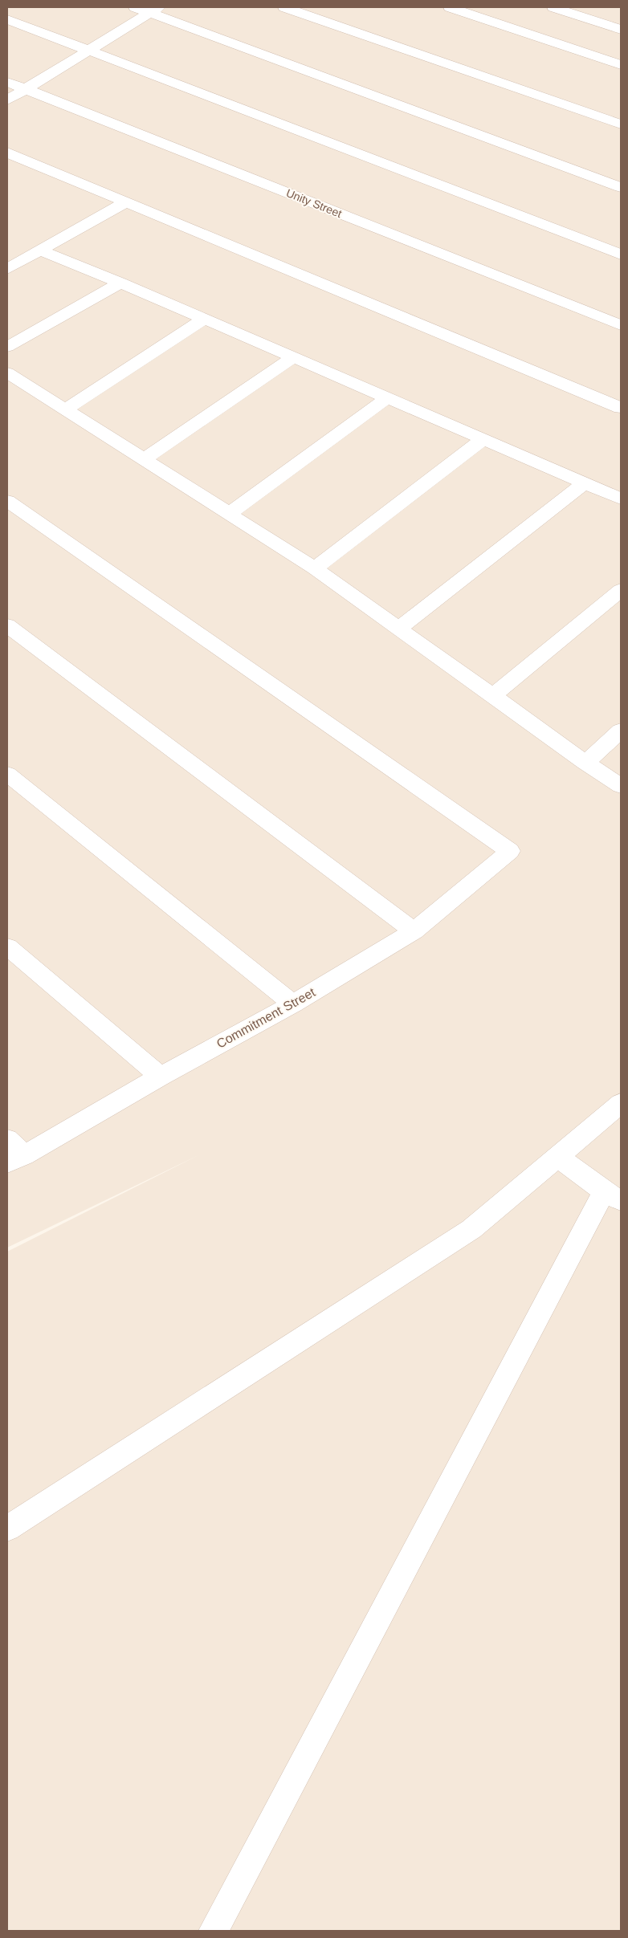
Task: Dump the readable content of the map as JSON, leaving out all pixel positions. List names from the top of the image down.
{
  "streets": {
    "street": ["Unity Street", "Commitment Street"]
  }
}
